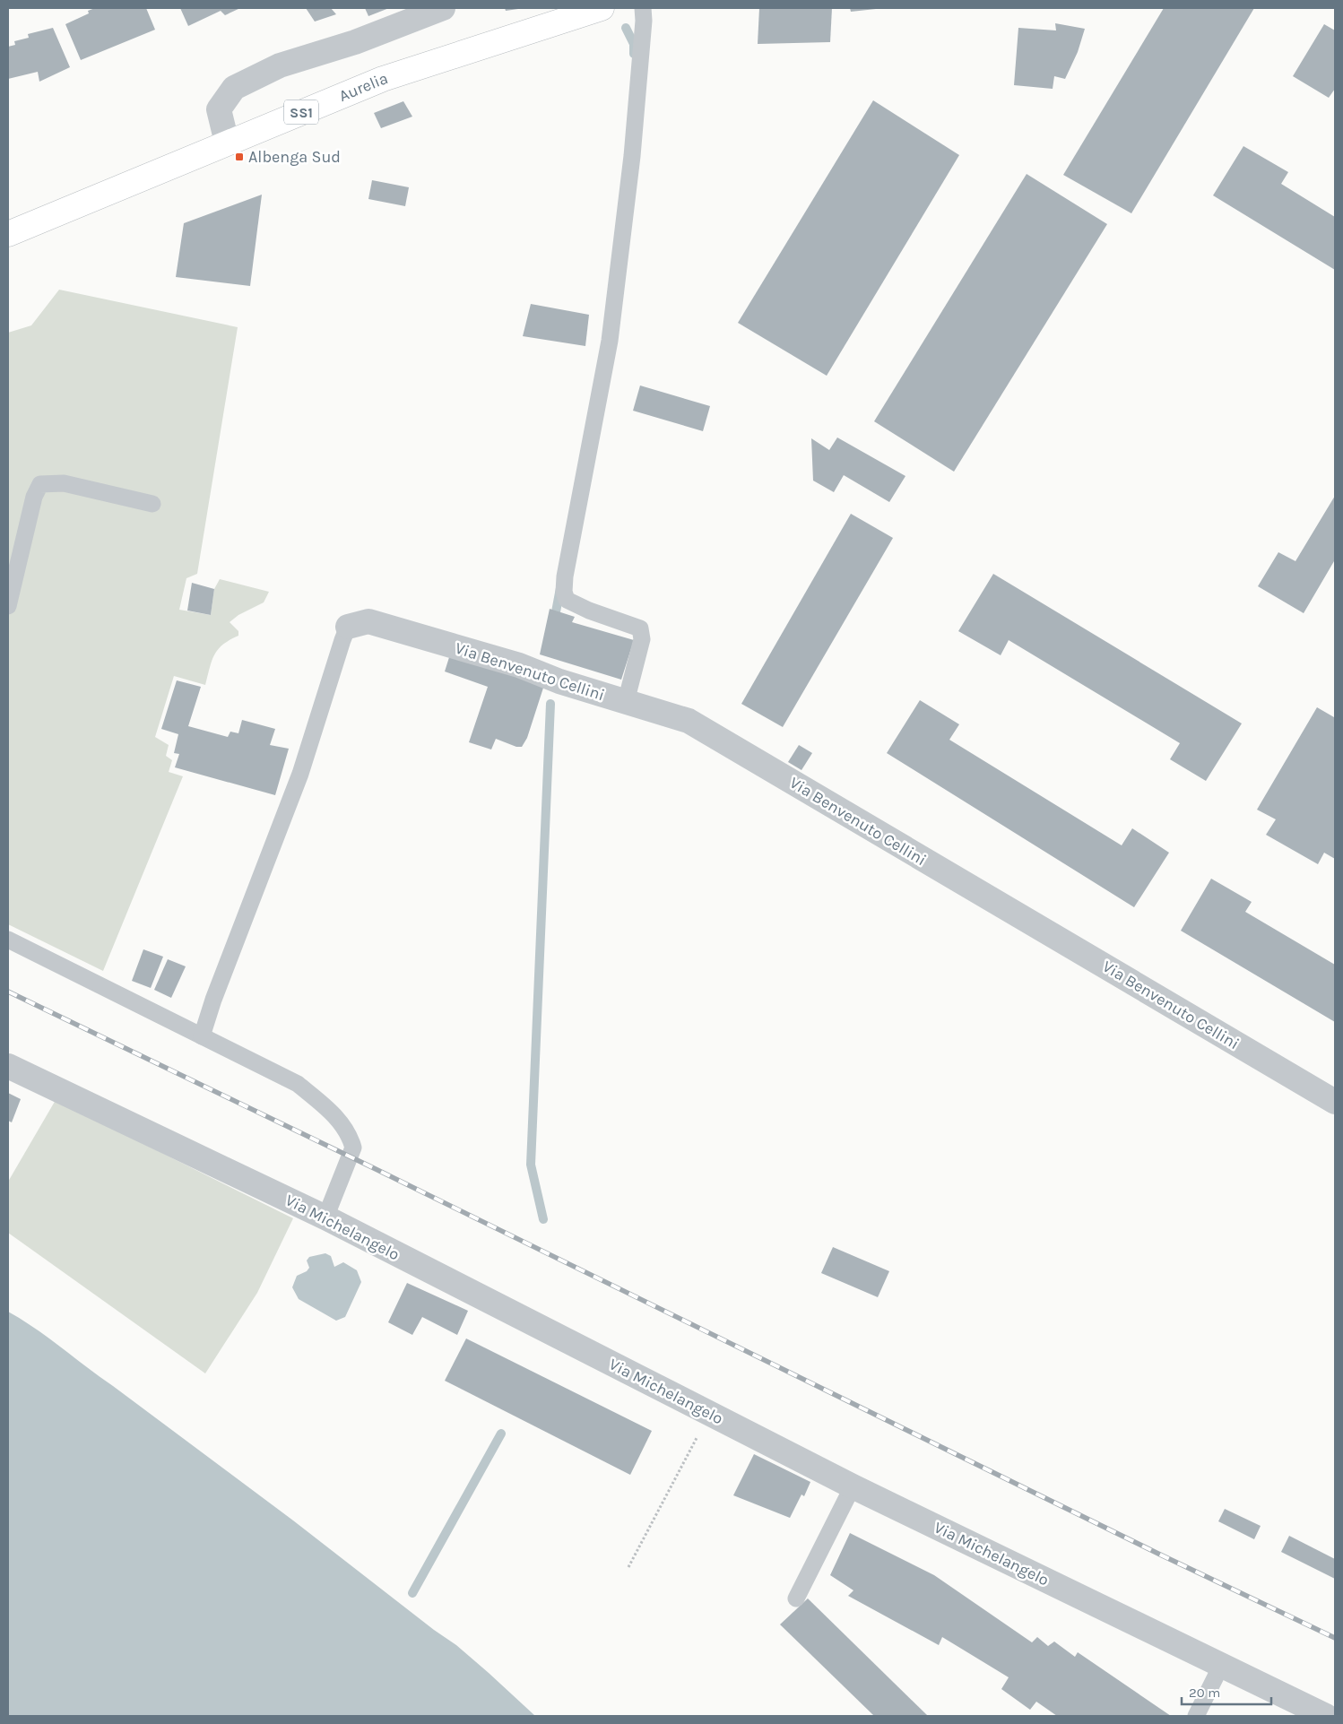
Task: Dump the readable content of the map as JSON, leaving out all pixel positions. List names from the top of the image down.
{
  "streets": {
    "main road": ["Aurelia", "SS1"],
    "street": ["Via Benvenuto Cellini", "Via Michelangelo"]
  },
  "places": {
    "transit": ["Albenga Sud"]
  },
  "scale_bar": "20 m"
}
